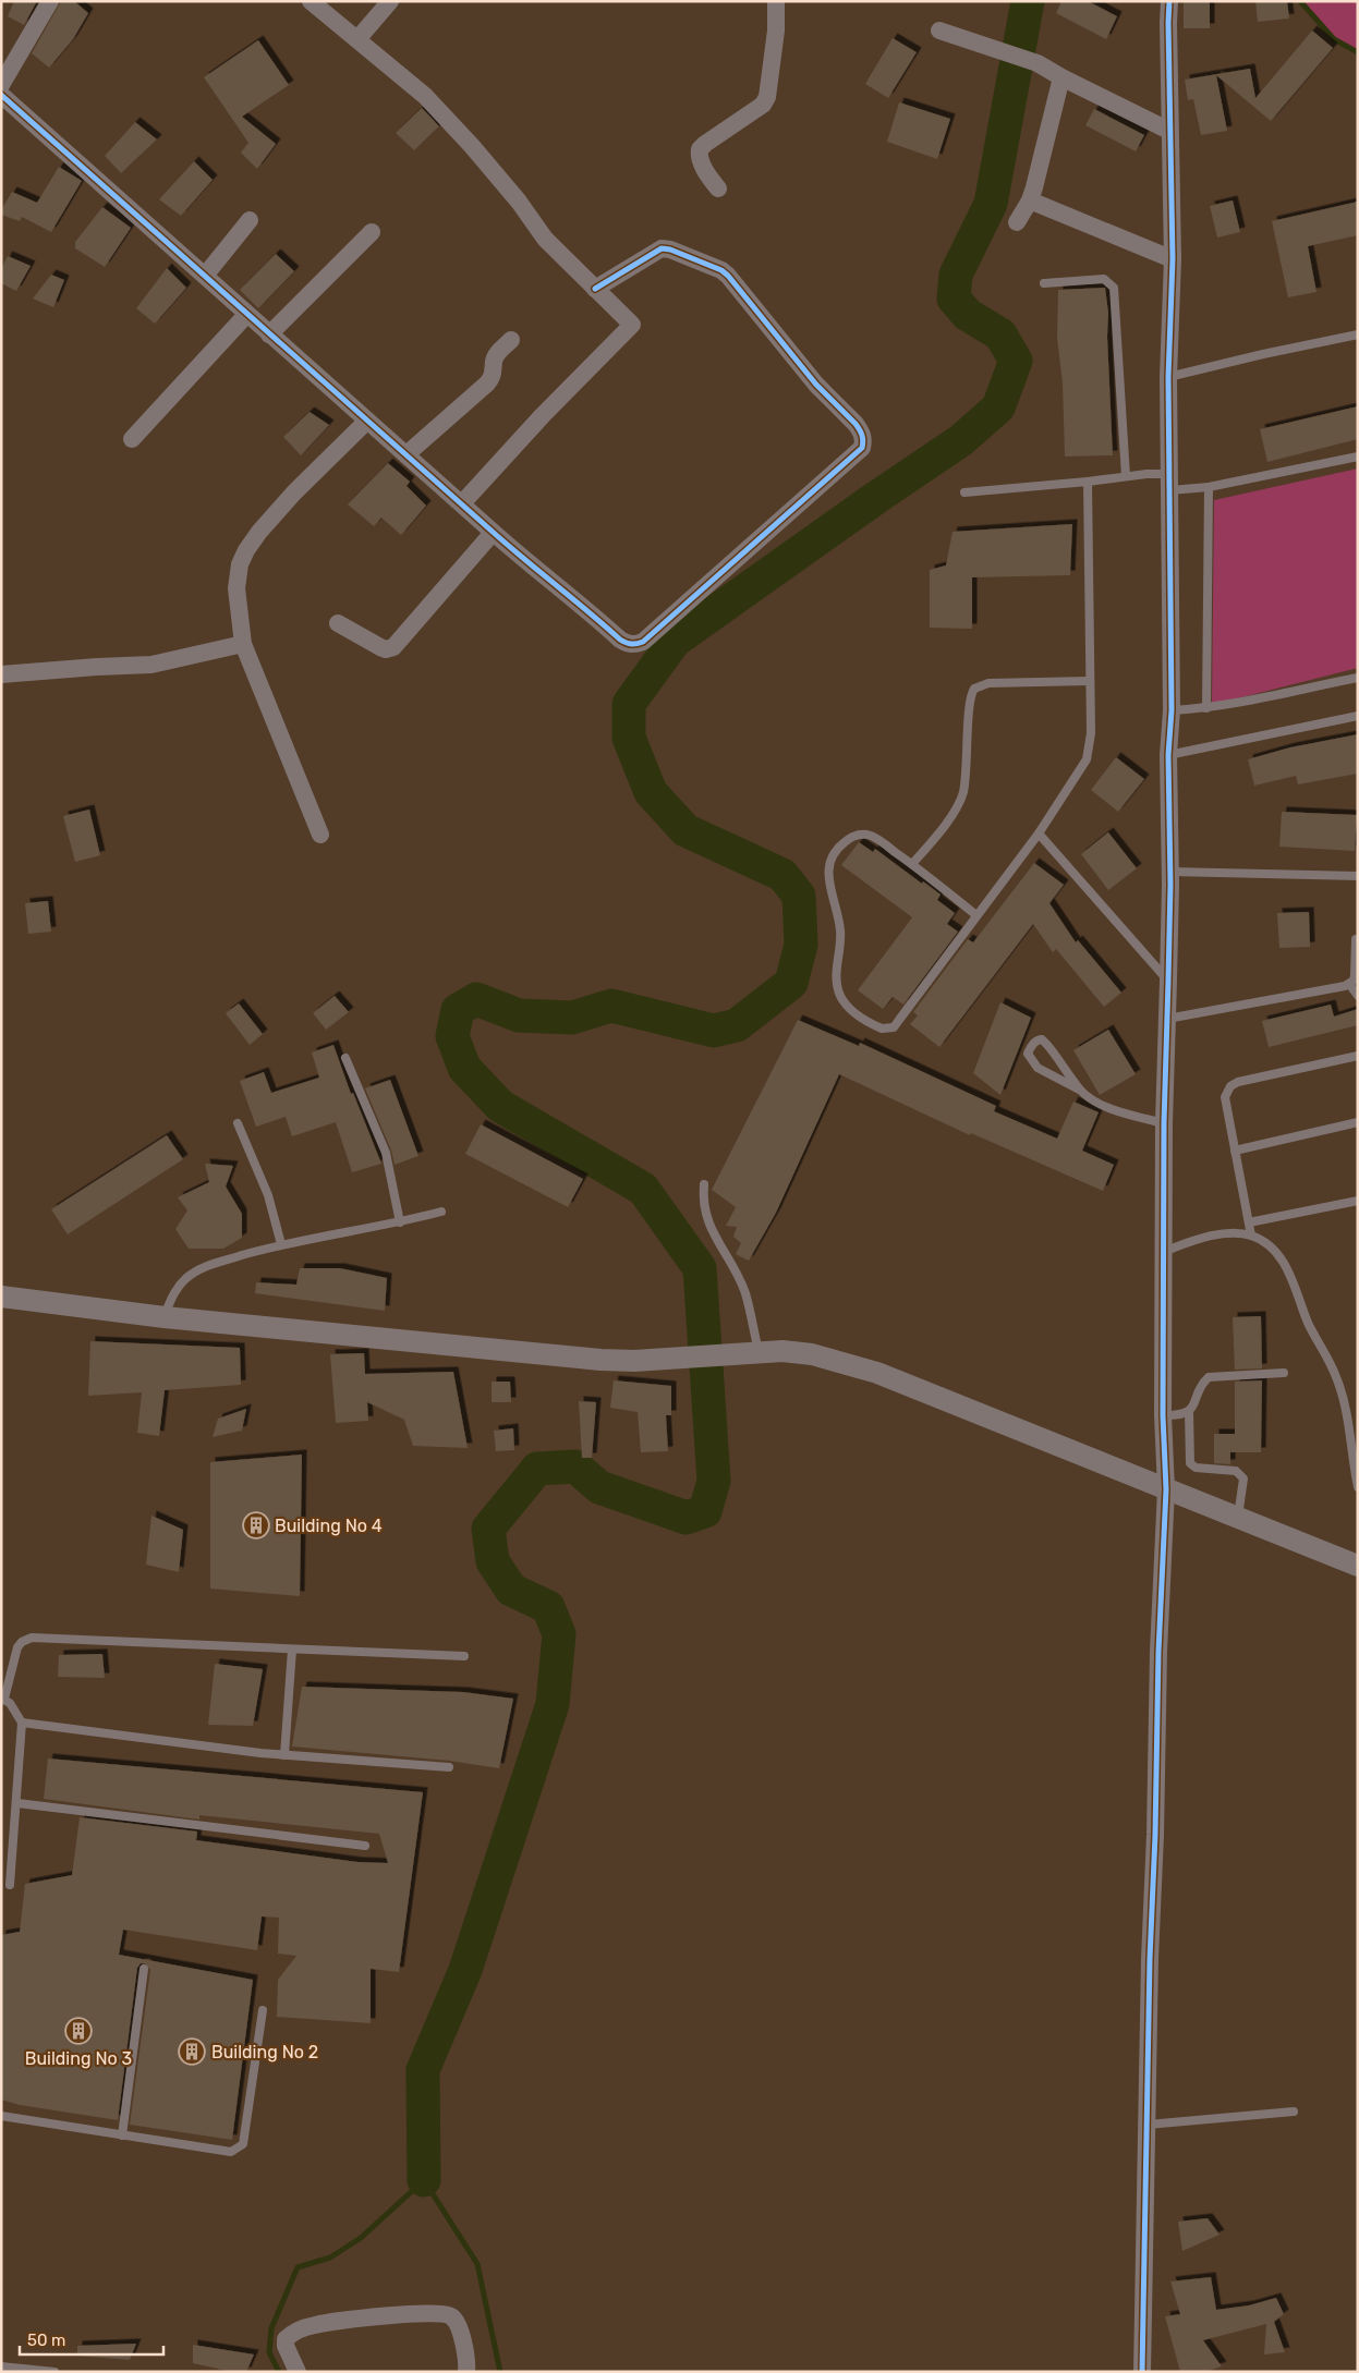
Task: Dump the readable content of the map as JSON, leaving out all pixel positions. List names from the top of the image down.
{
  "places": {
    "building": ["Building No 4", "Building No 3", "Building No 2"]
  },
  "scale_bar": "50 m"
}
